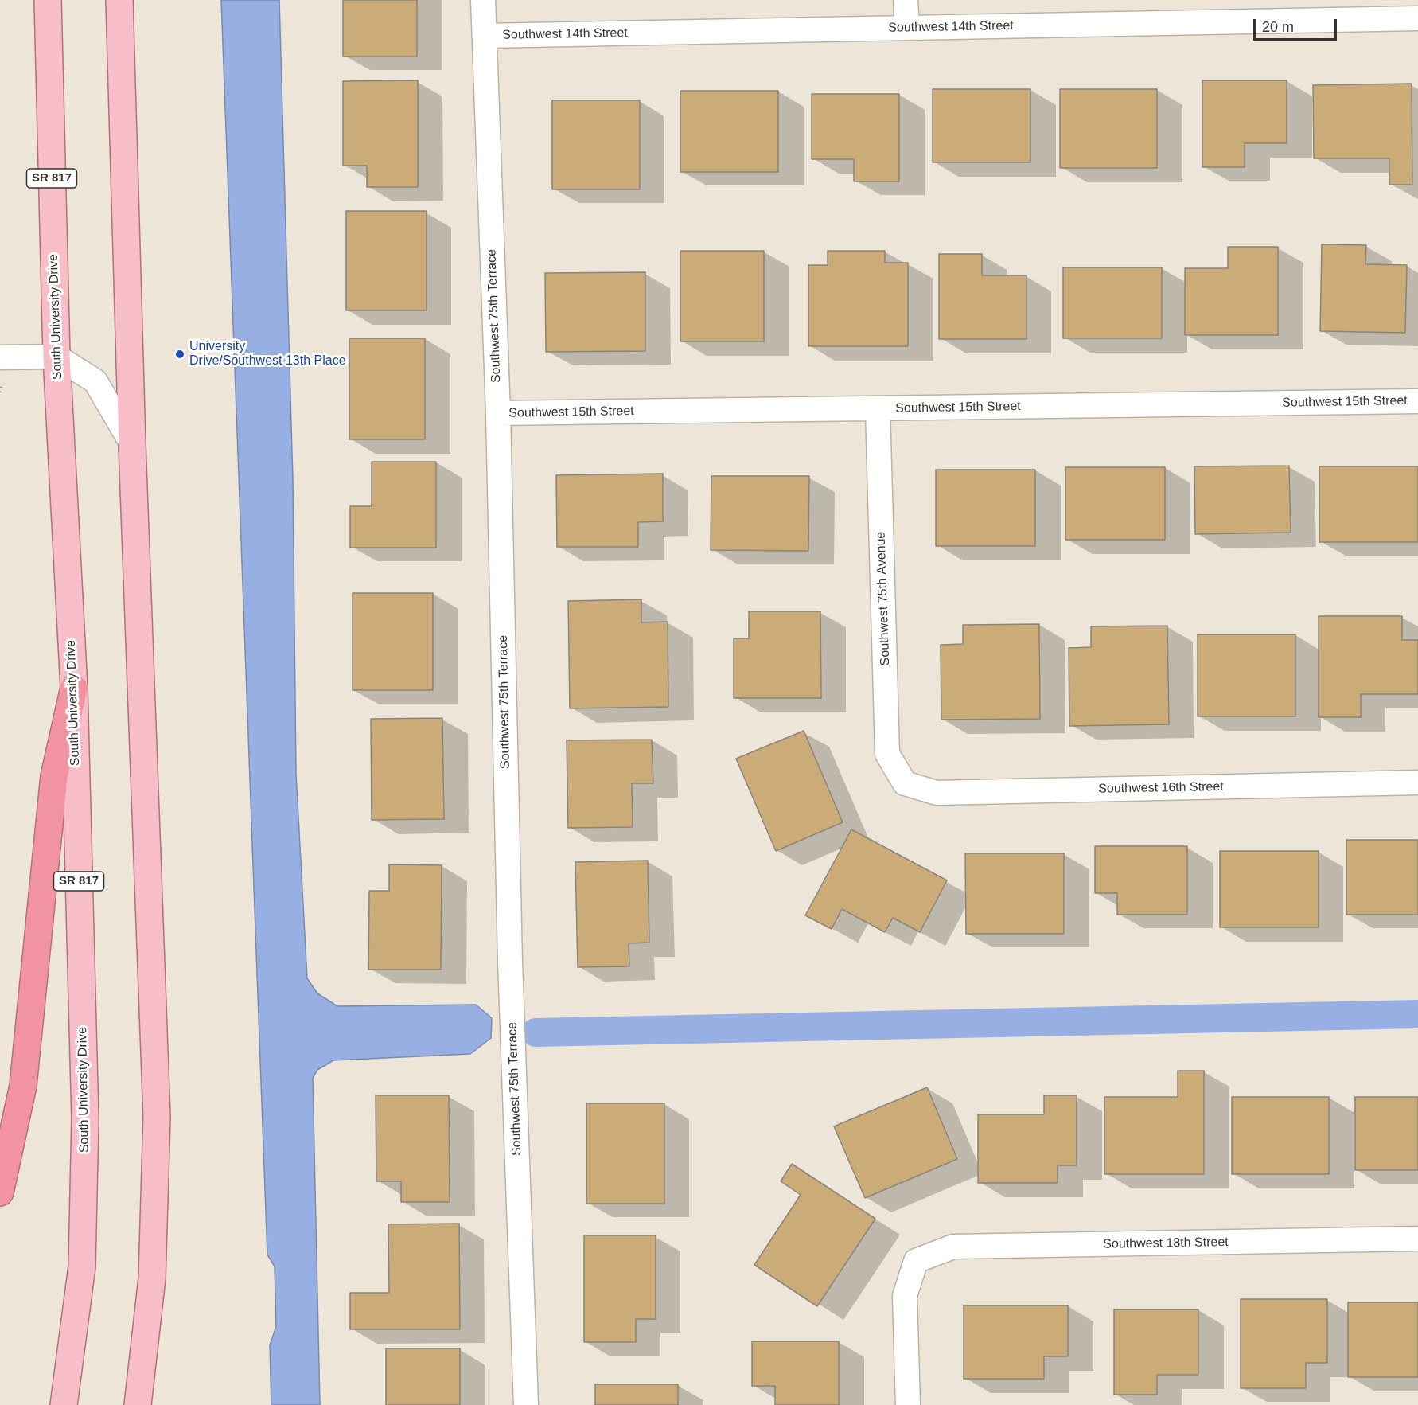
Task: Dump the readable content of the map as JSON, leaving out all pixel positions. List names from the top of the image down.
{
  "streets": {
    "main road": ["SR 817", "South University Drive"],
    "street": [
      "Southwest 14th Street",
      "Southwest 75th Terrace",
      "Southwest 15th Street",
      "Southwest 75th Avenue",
      "Southwest 16th Street",
      "Southwest 18th Street"
    ]
  },
  "crossings": [
    ["Southwest 14th Street", "Southwest 75th Terrace"],
    ["Southwest 75th Terrace", "Southwest 15th Street"],
    ["Southwest 15th Street", "Southwest 75th Avenue"],
    ["Southwest 75th Avenue", "Southwest 16th Street"]
  ],
  "places": ["University Drive/Southwest 13th Place"],
  "scale_bar": "20 m"
}
